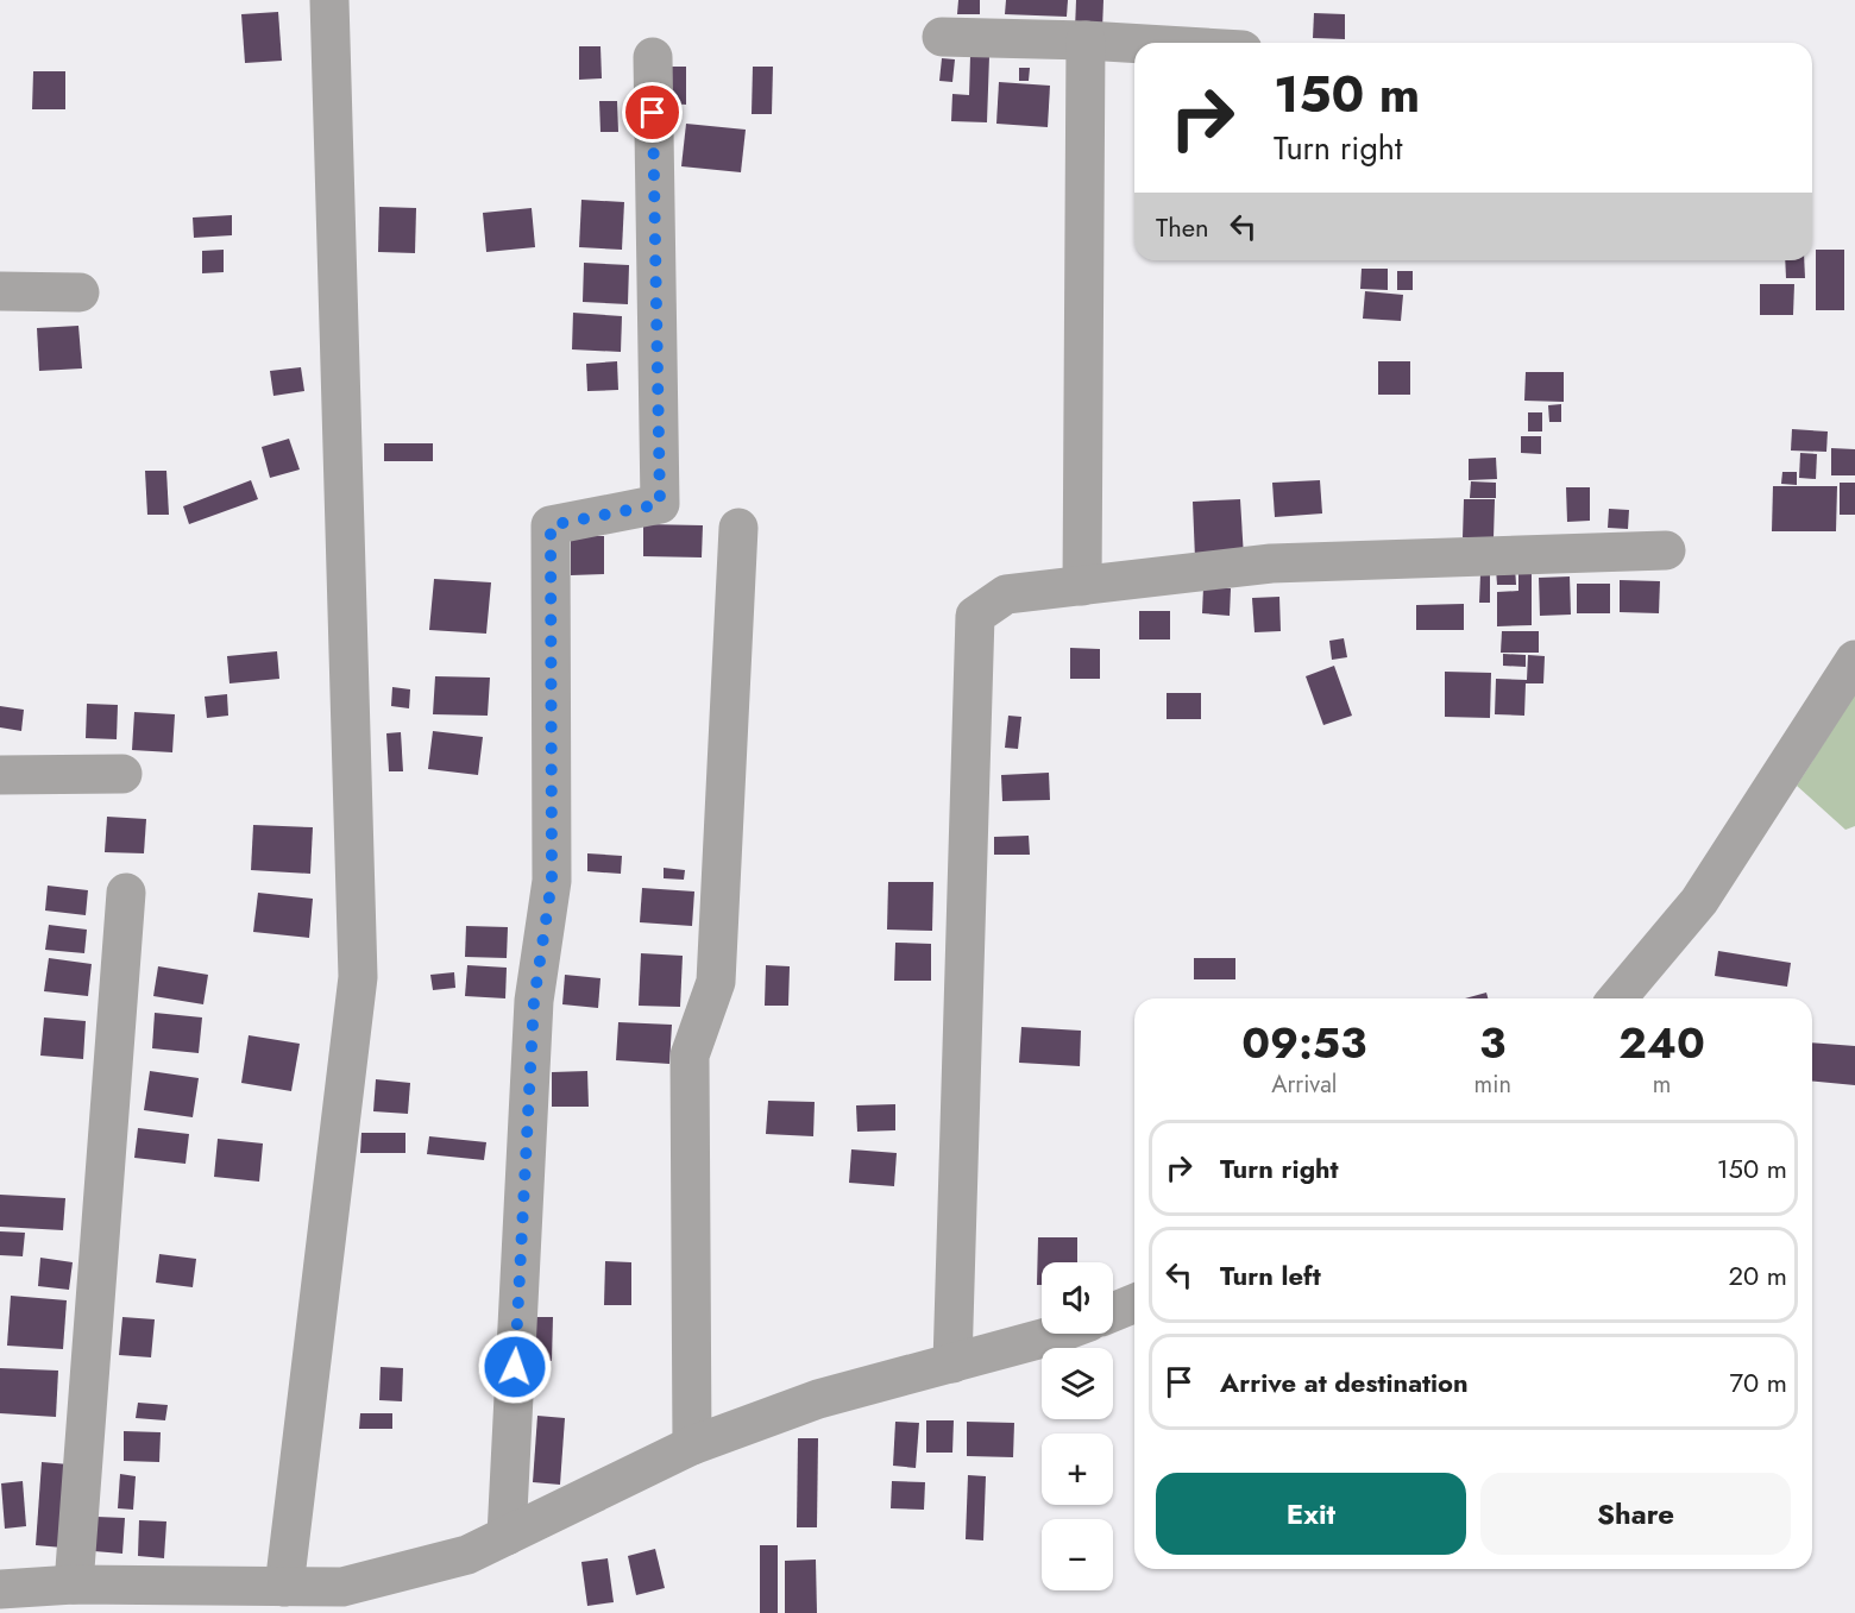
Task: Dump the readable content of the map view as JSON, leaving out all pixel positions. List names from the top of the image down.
{
  "page": {
    "turn": ["150 m", "Turn right"],
    "then": "Then",
    "eta": [
      "09:53",
      "Arrival",
      "3",
      "min",
      "240",
      "m"
    ],
    "list": [
      {
        "name": "Turn right",
        "value": "150 m"
      },
      {
        "name": "Turn left",
        "value": "20 m"
      },
      {
        "name": "Arrive at destination",
        "value": "70 m"
      }
    ],
    "map_buttons": ["+", "−"],
    "buttons": ["Exit", "Share"]
  }
}
